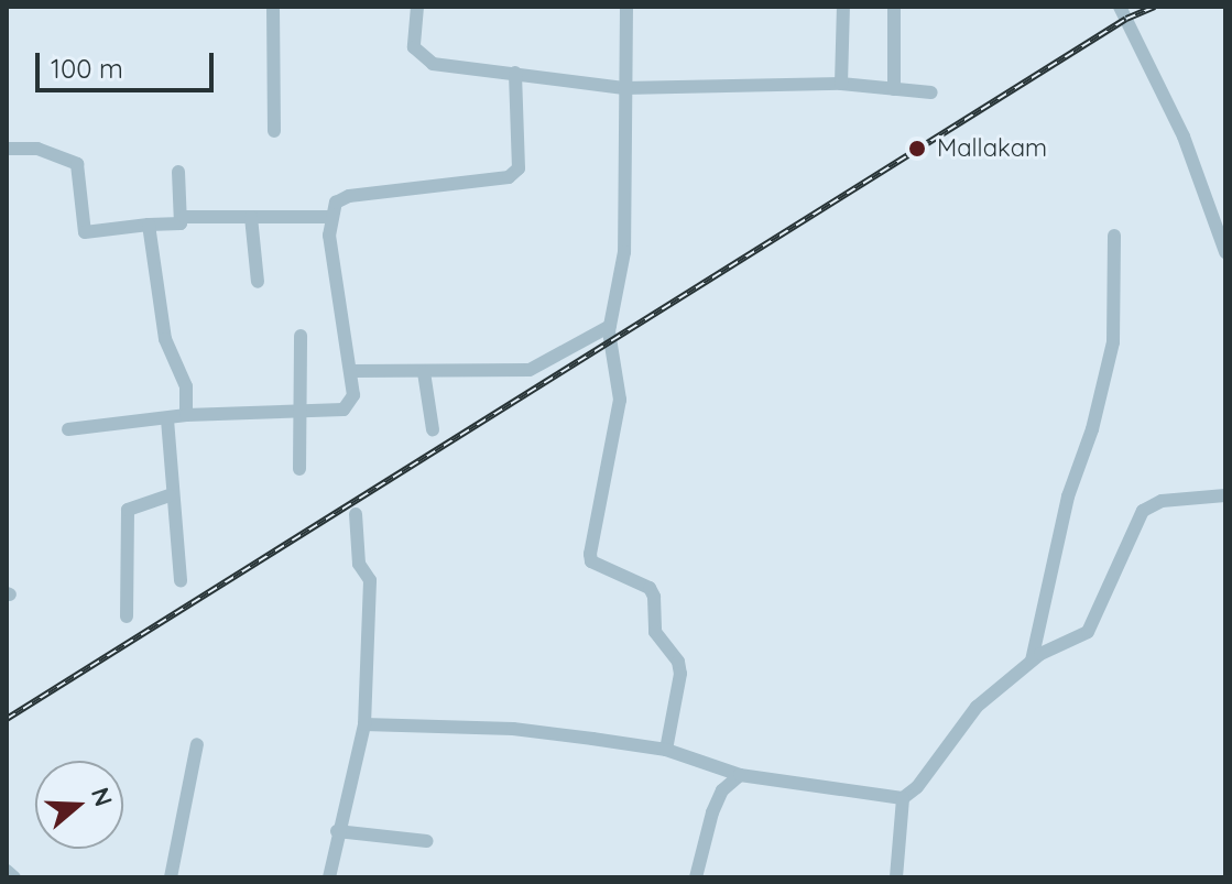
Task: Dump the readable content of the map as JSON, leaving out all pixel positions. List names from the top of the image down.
{
  "places": ["Mallakam"],
  "scale_bar": "100 m",
  "north": "right"
}
